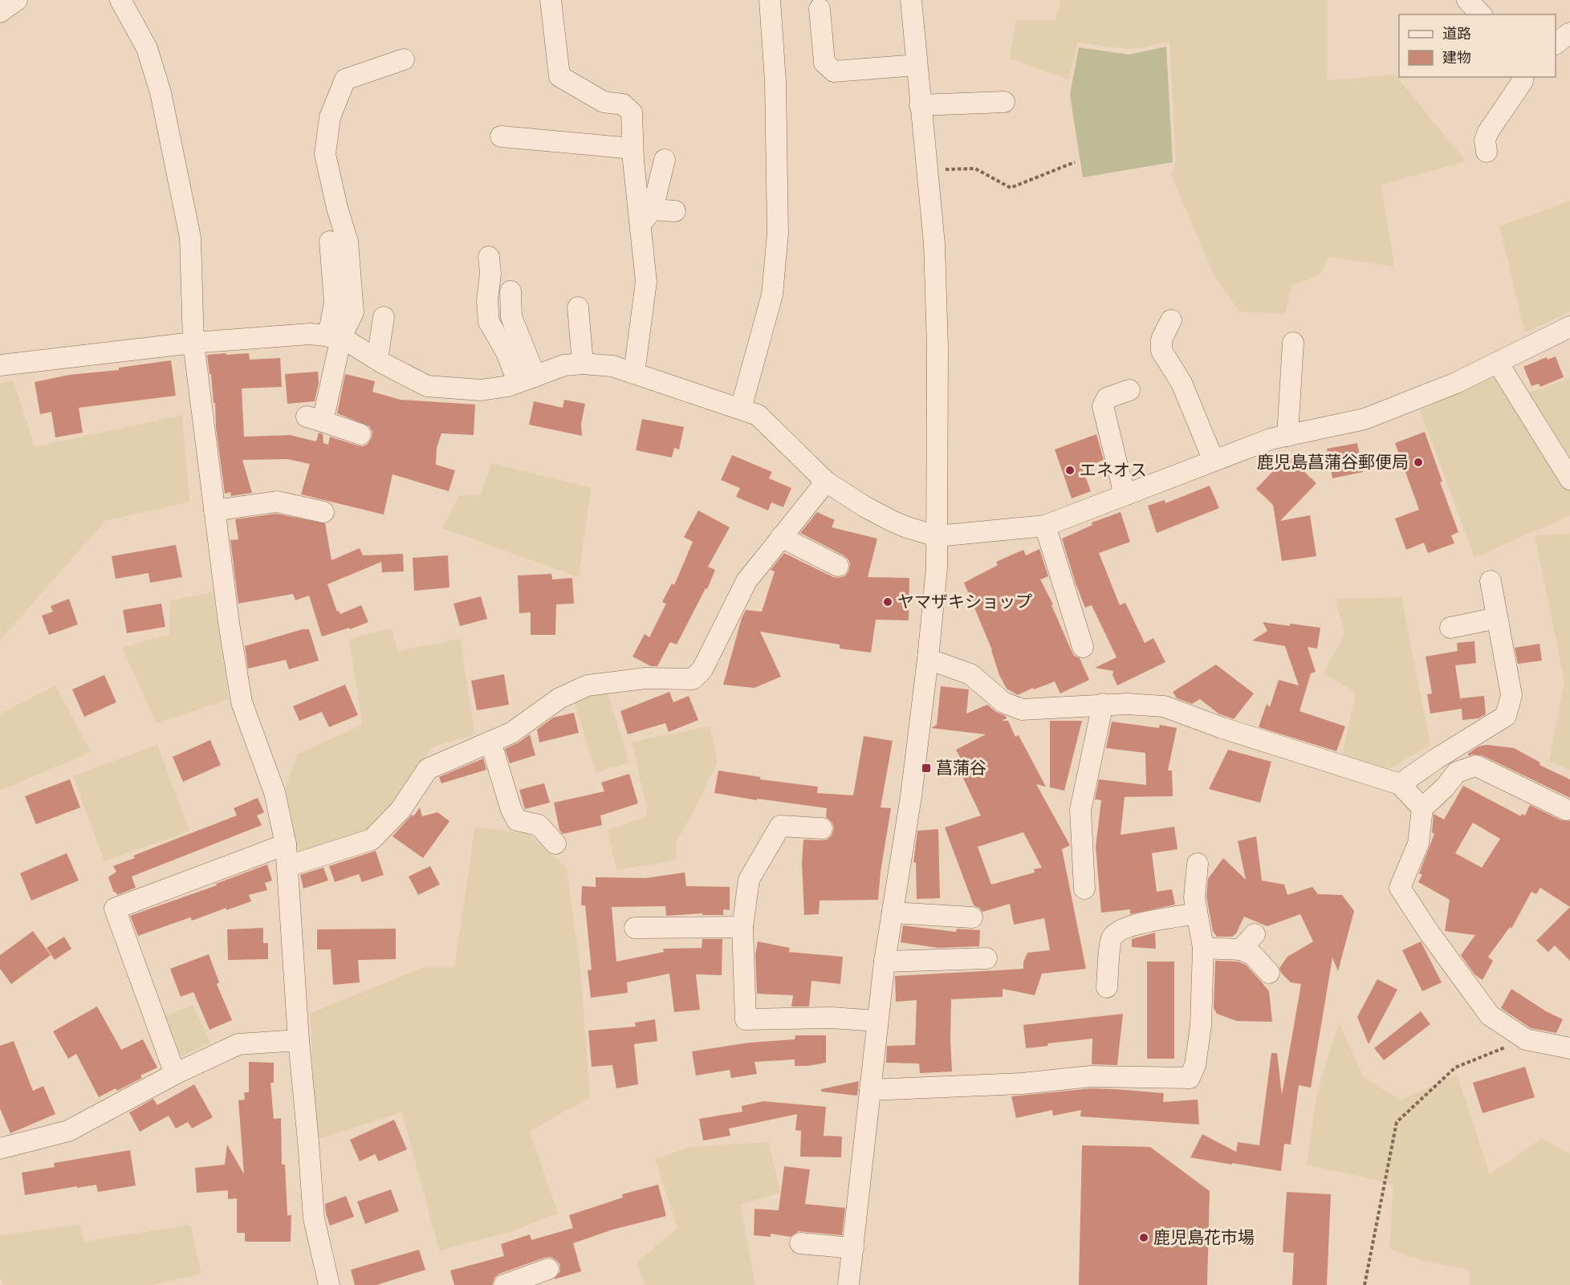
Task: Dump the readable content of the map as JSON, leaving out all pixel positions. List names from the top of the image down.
{
  "places": {
    "other": [
      "鹿児島菖蒲谷郵便局",
      "エネオス",
      "ヤマザキショップ",
      "鹿児島花市場"
    ],
    "transit": ["菖蒲谷"]
  },
  "legend": ["道路", "建物"]
}
